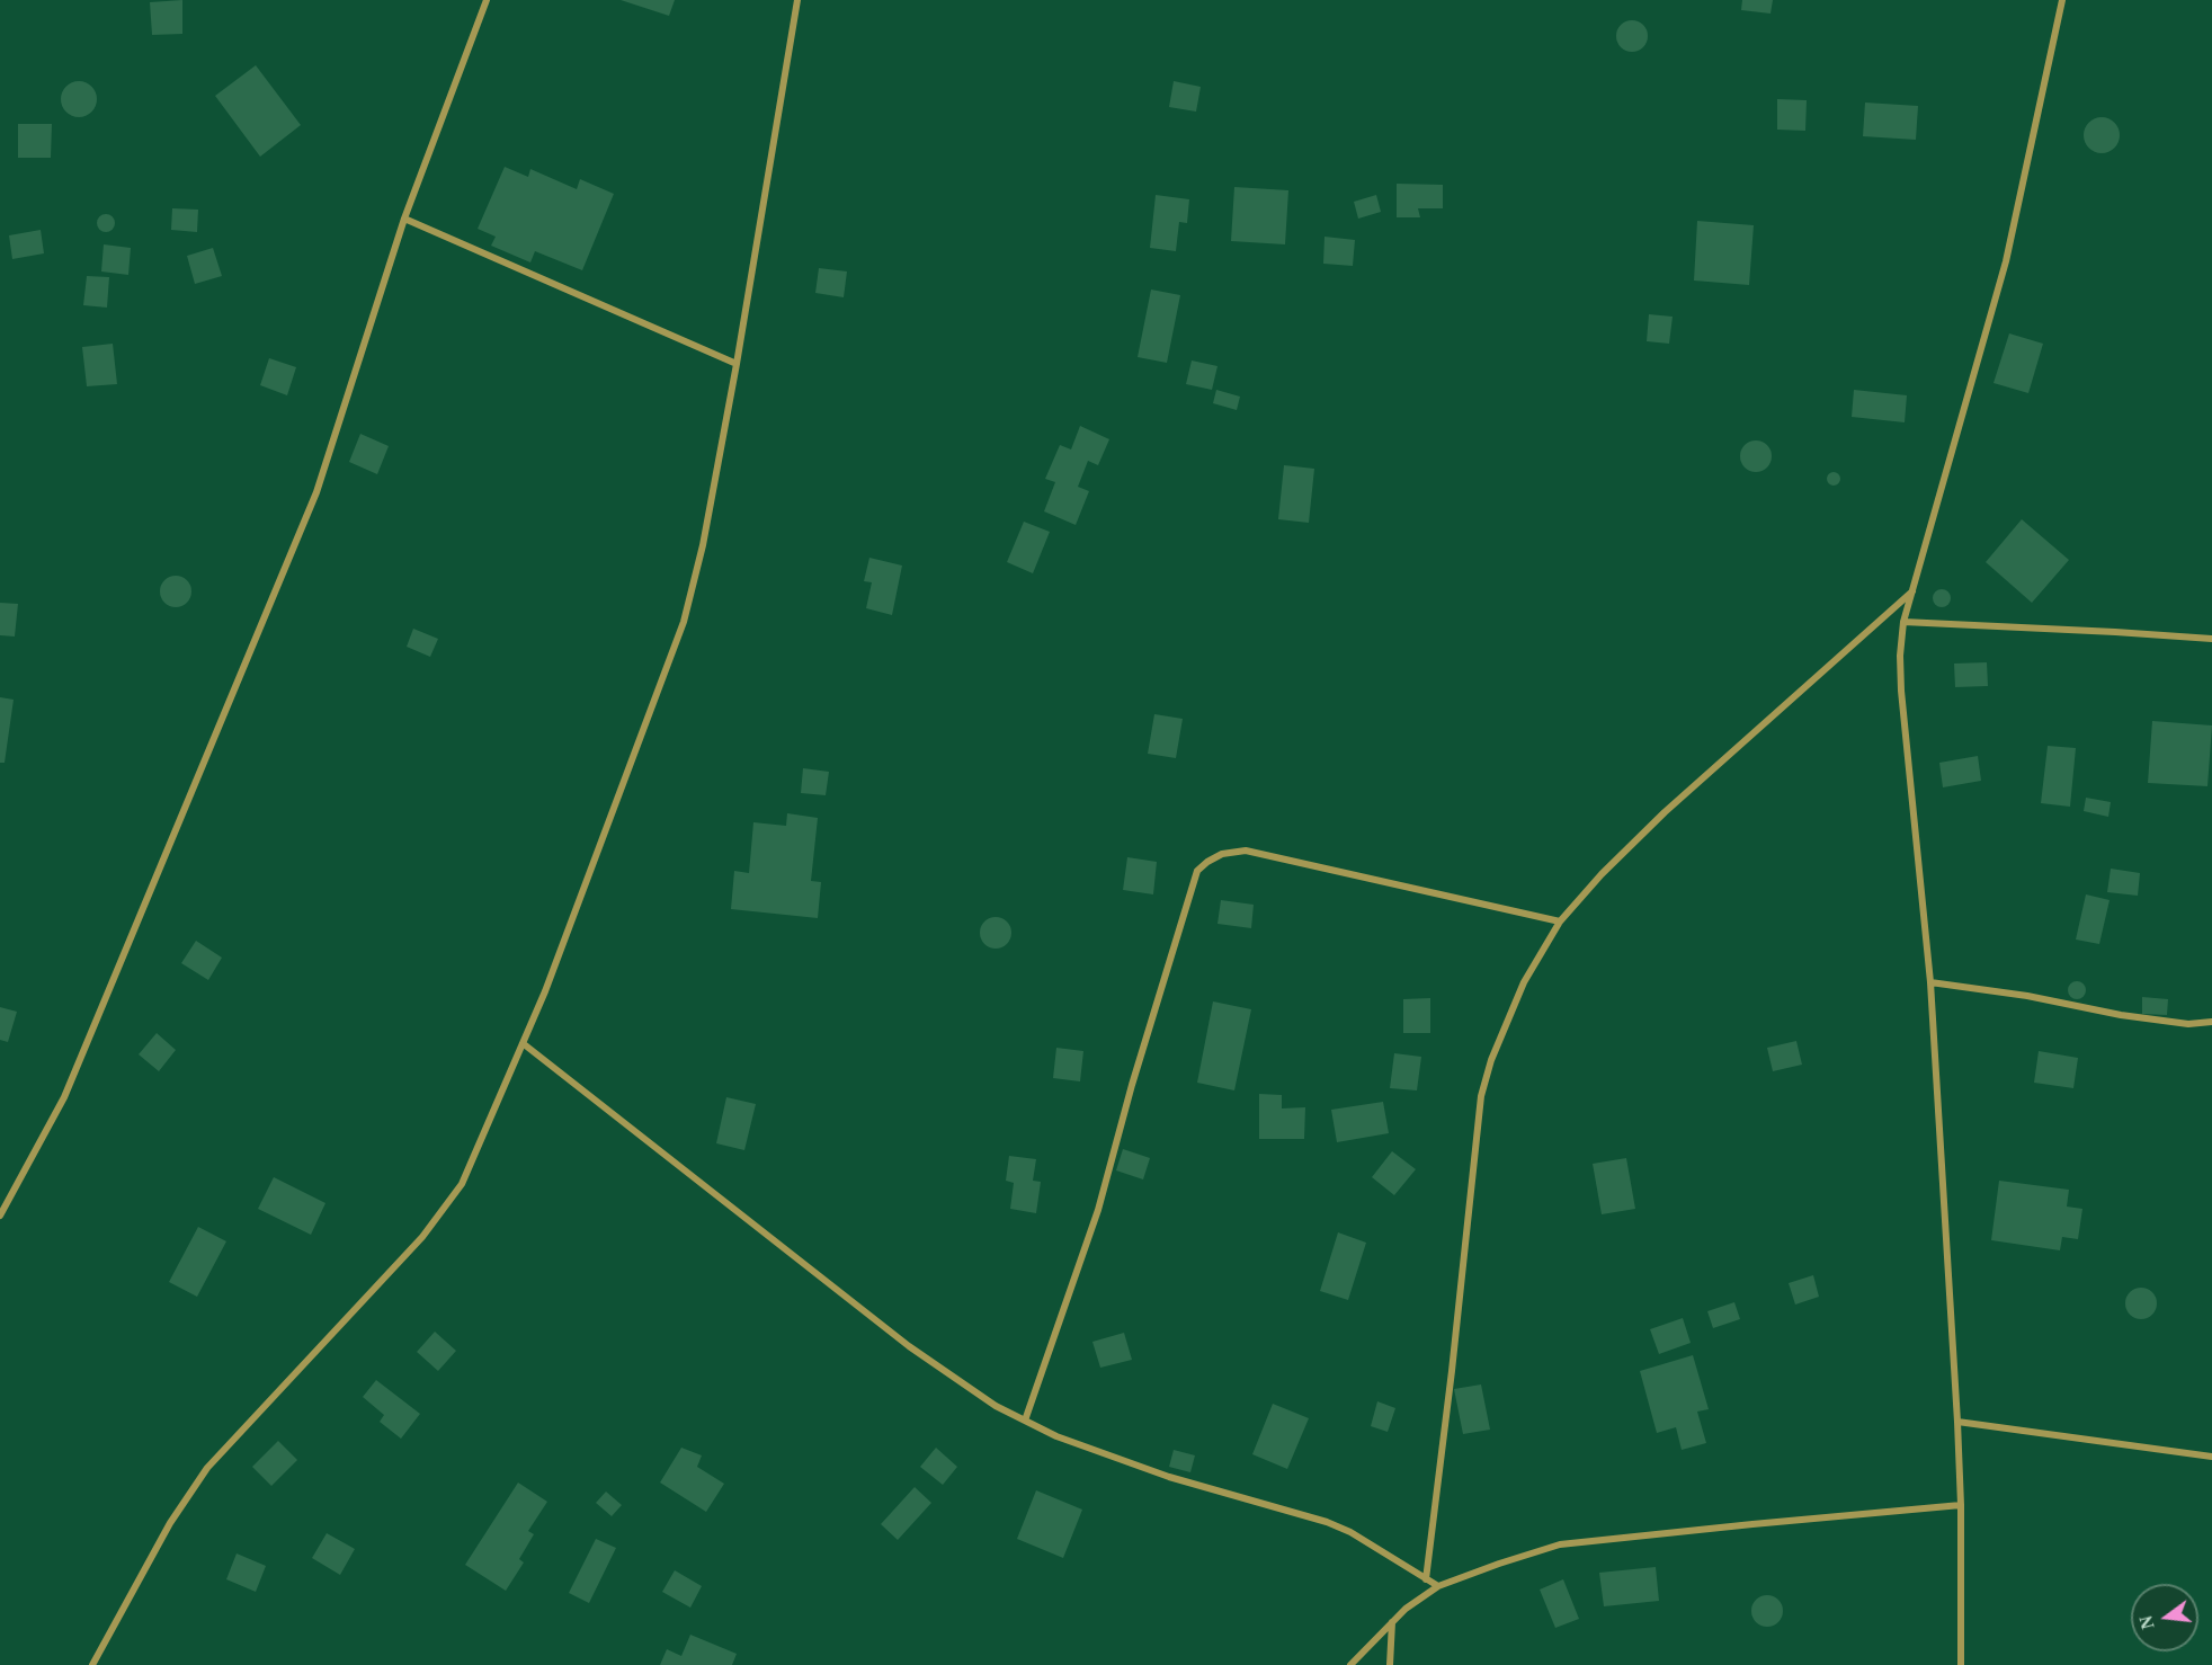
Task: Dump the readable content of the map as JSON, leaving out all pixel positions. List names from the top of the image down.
{
  "north": "left"
}
